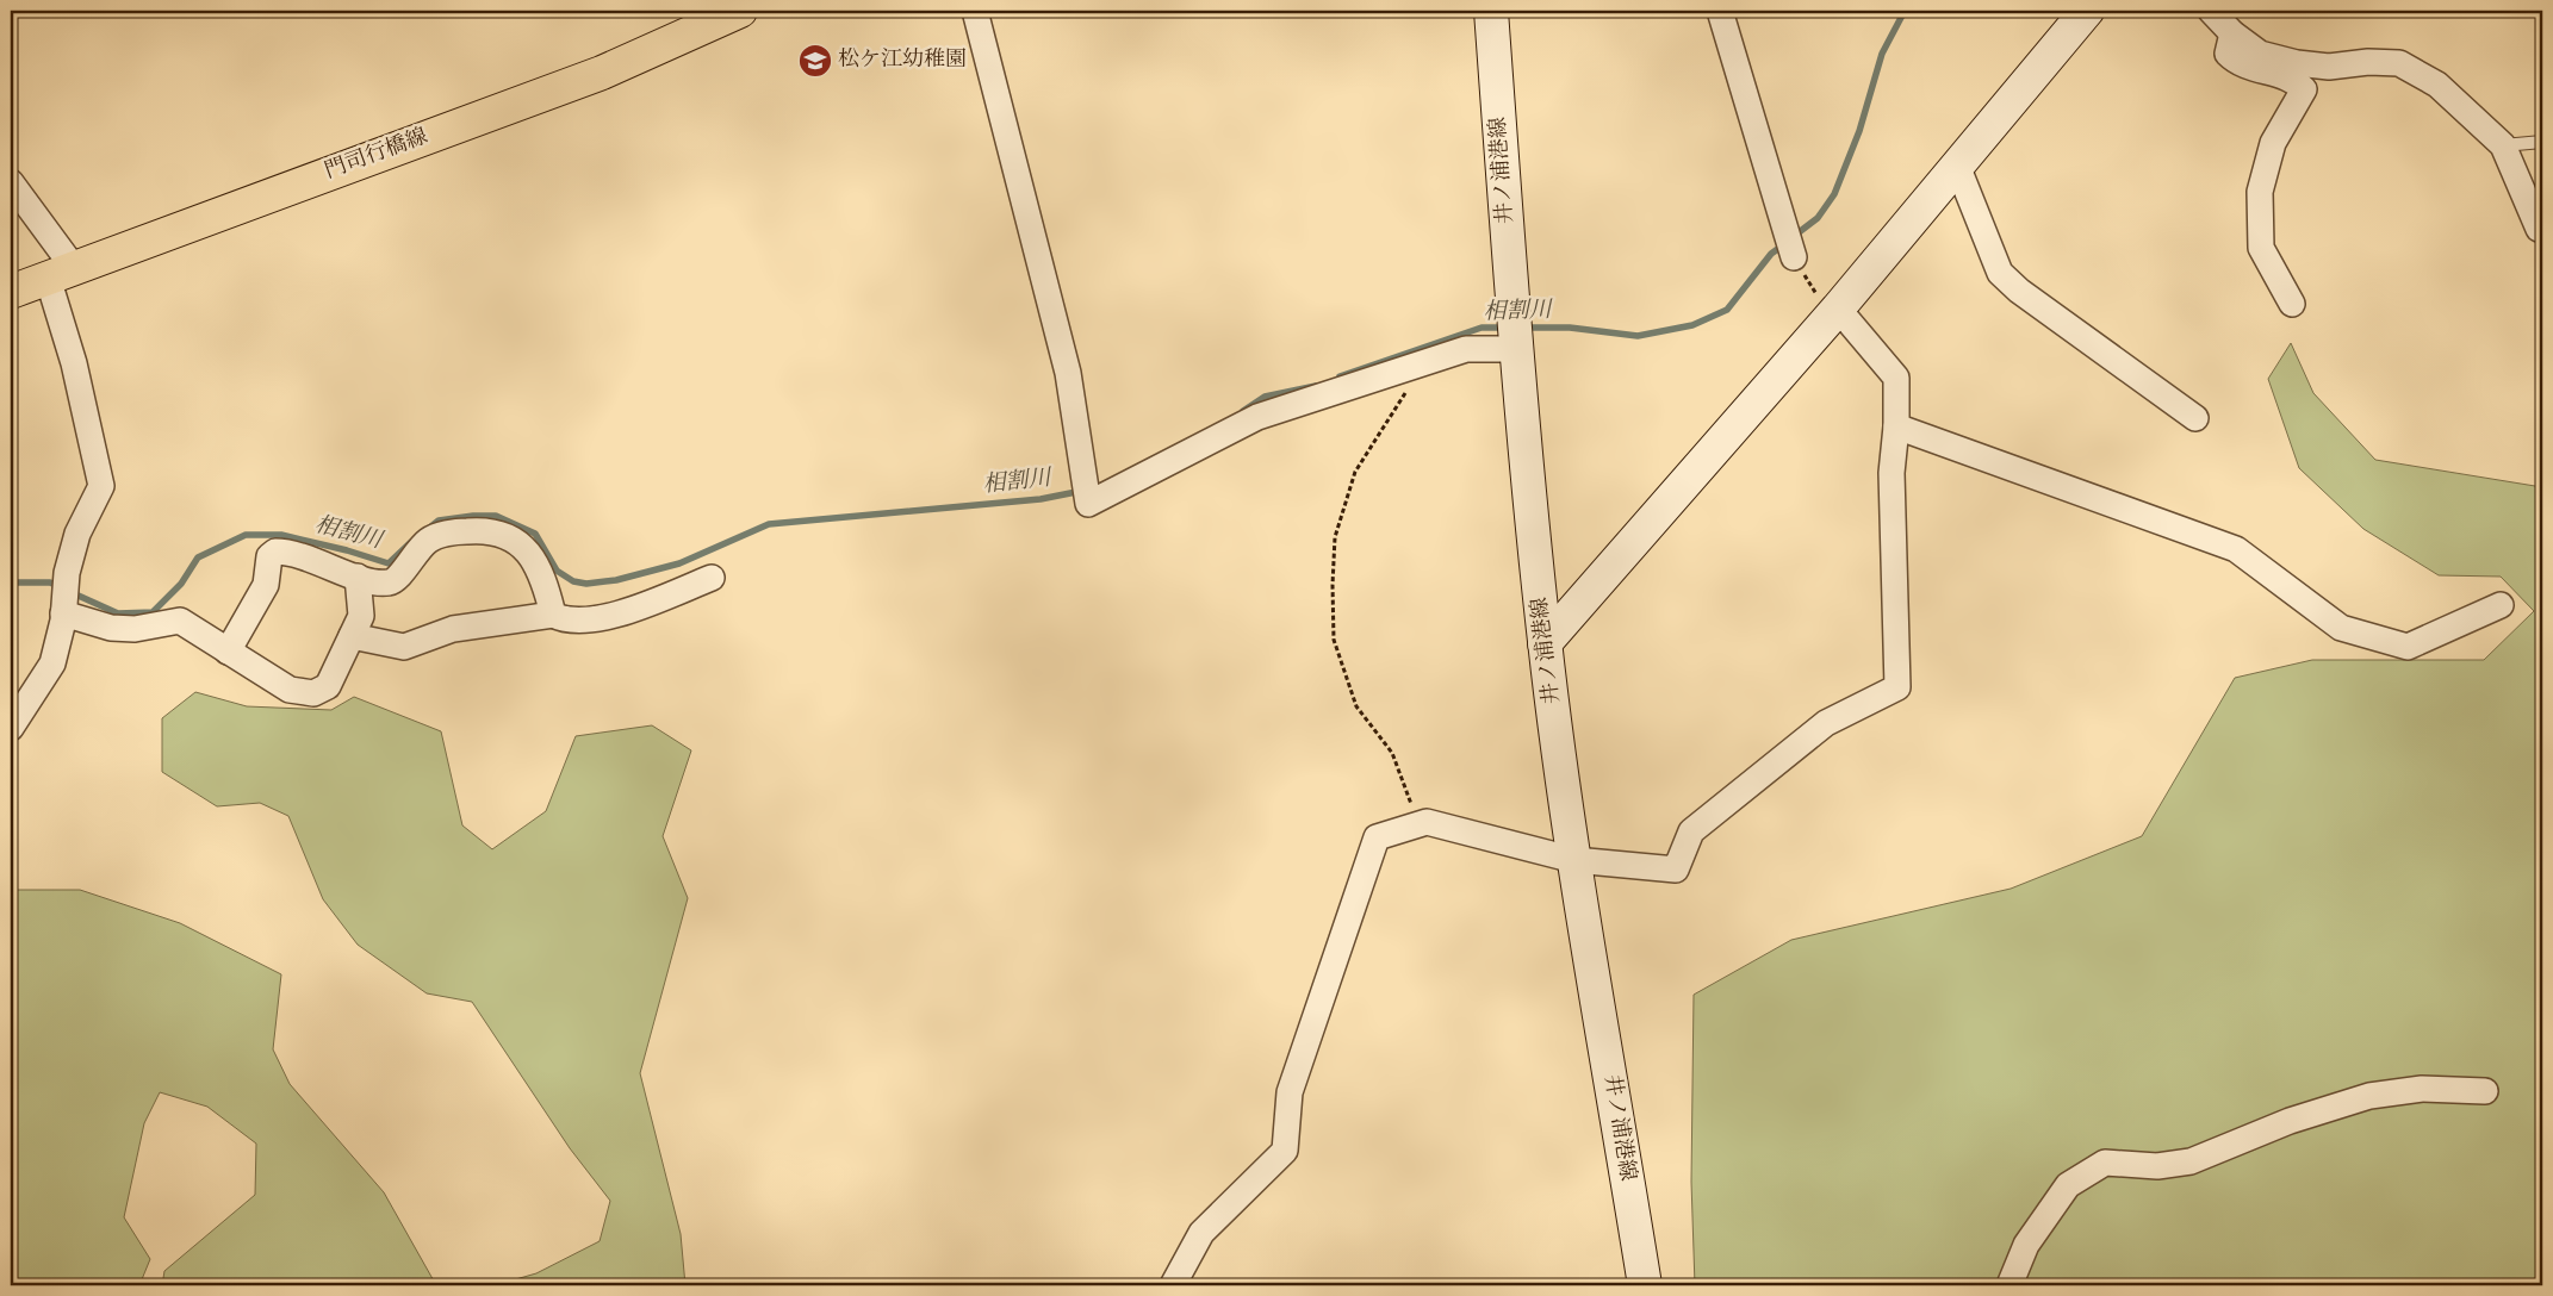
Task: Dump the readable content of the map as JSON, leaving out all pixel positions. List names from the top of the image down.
{
  "streets": {
    "main road": ["門司行橋線", "井ノ浦港線"]
  },
  "water": ["相割川"],
  "places": {
    "school or university": ["松ケ江幼稚園"]
  }
}
